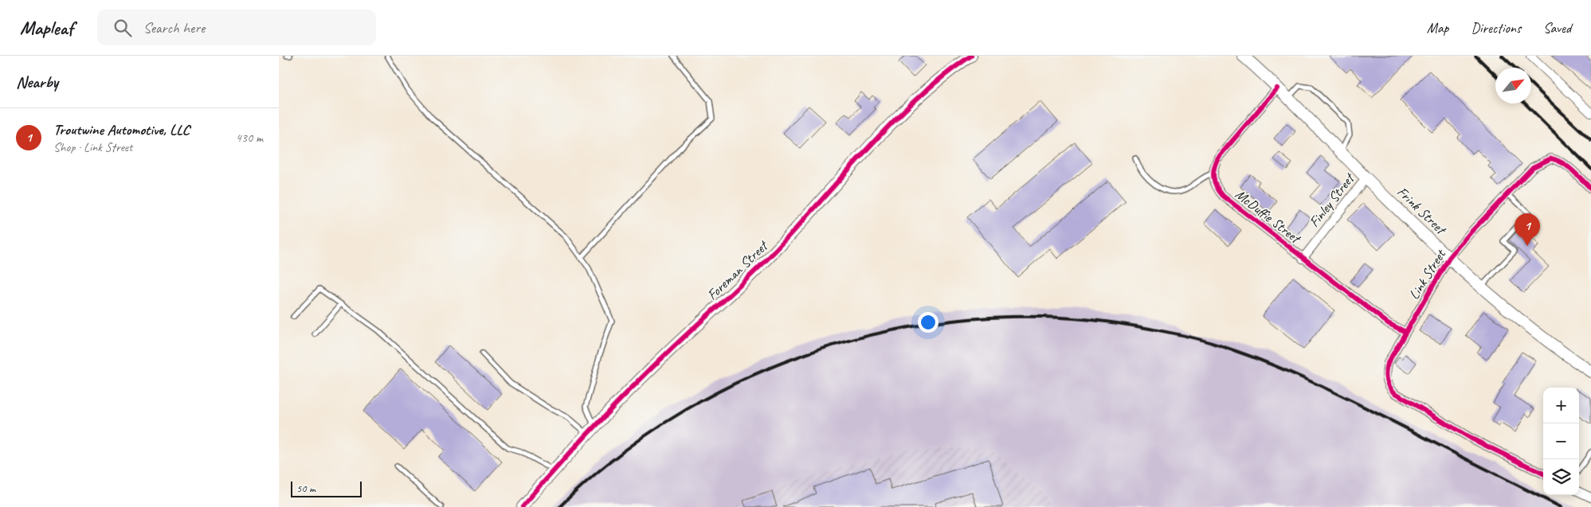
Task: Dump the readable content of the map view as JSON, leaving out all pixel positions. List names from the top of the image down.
{
  "streets": {
    "street": [
      "Finley Street",
      "Frink Street",
      "McDuffie Street",
      "Foreman Street",
      "Link Street"
    ]
  },
  "crossings": [
    ["Finley Street", "Frink Street"],
    ["Finley Street", "McDuffie Street"],
    ["Frink Street", "Link Street"],
    ["McDuffie Street", "Link Street"]
  ],
  "scale_bar": "50 m",
  "north": "top right",
  "page": {
    "header": "Mapleaf",
    "search": "Search here",
    "nav": ["Map", "Directions", "Saved"],
    "heading": "Nearby",
    "list": [
      {
        "mark": "1",
        "name": "Troutwine Automotive, LLC",
        "note": "Shop · Link Street",
        "value": "430 m"
      }
    ],
    "pins": "1",
    "map_buttons": ["+", "−"],
    "scale": "50 m"
  }
}
